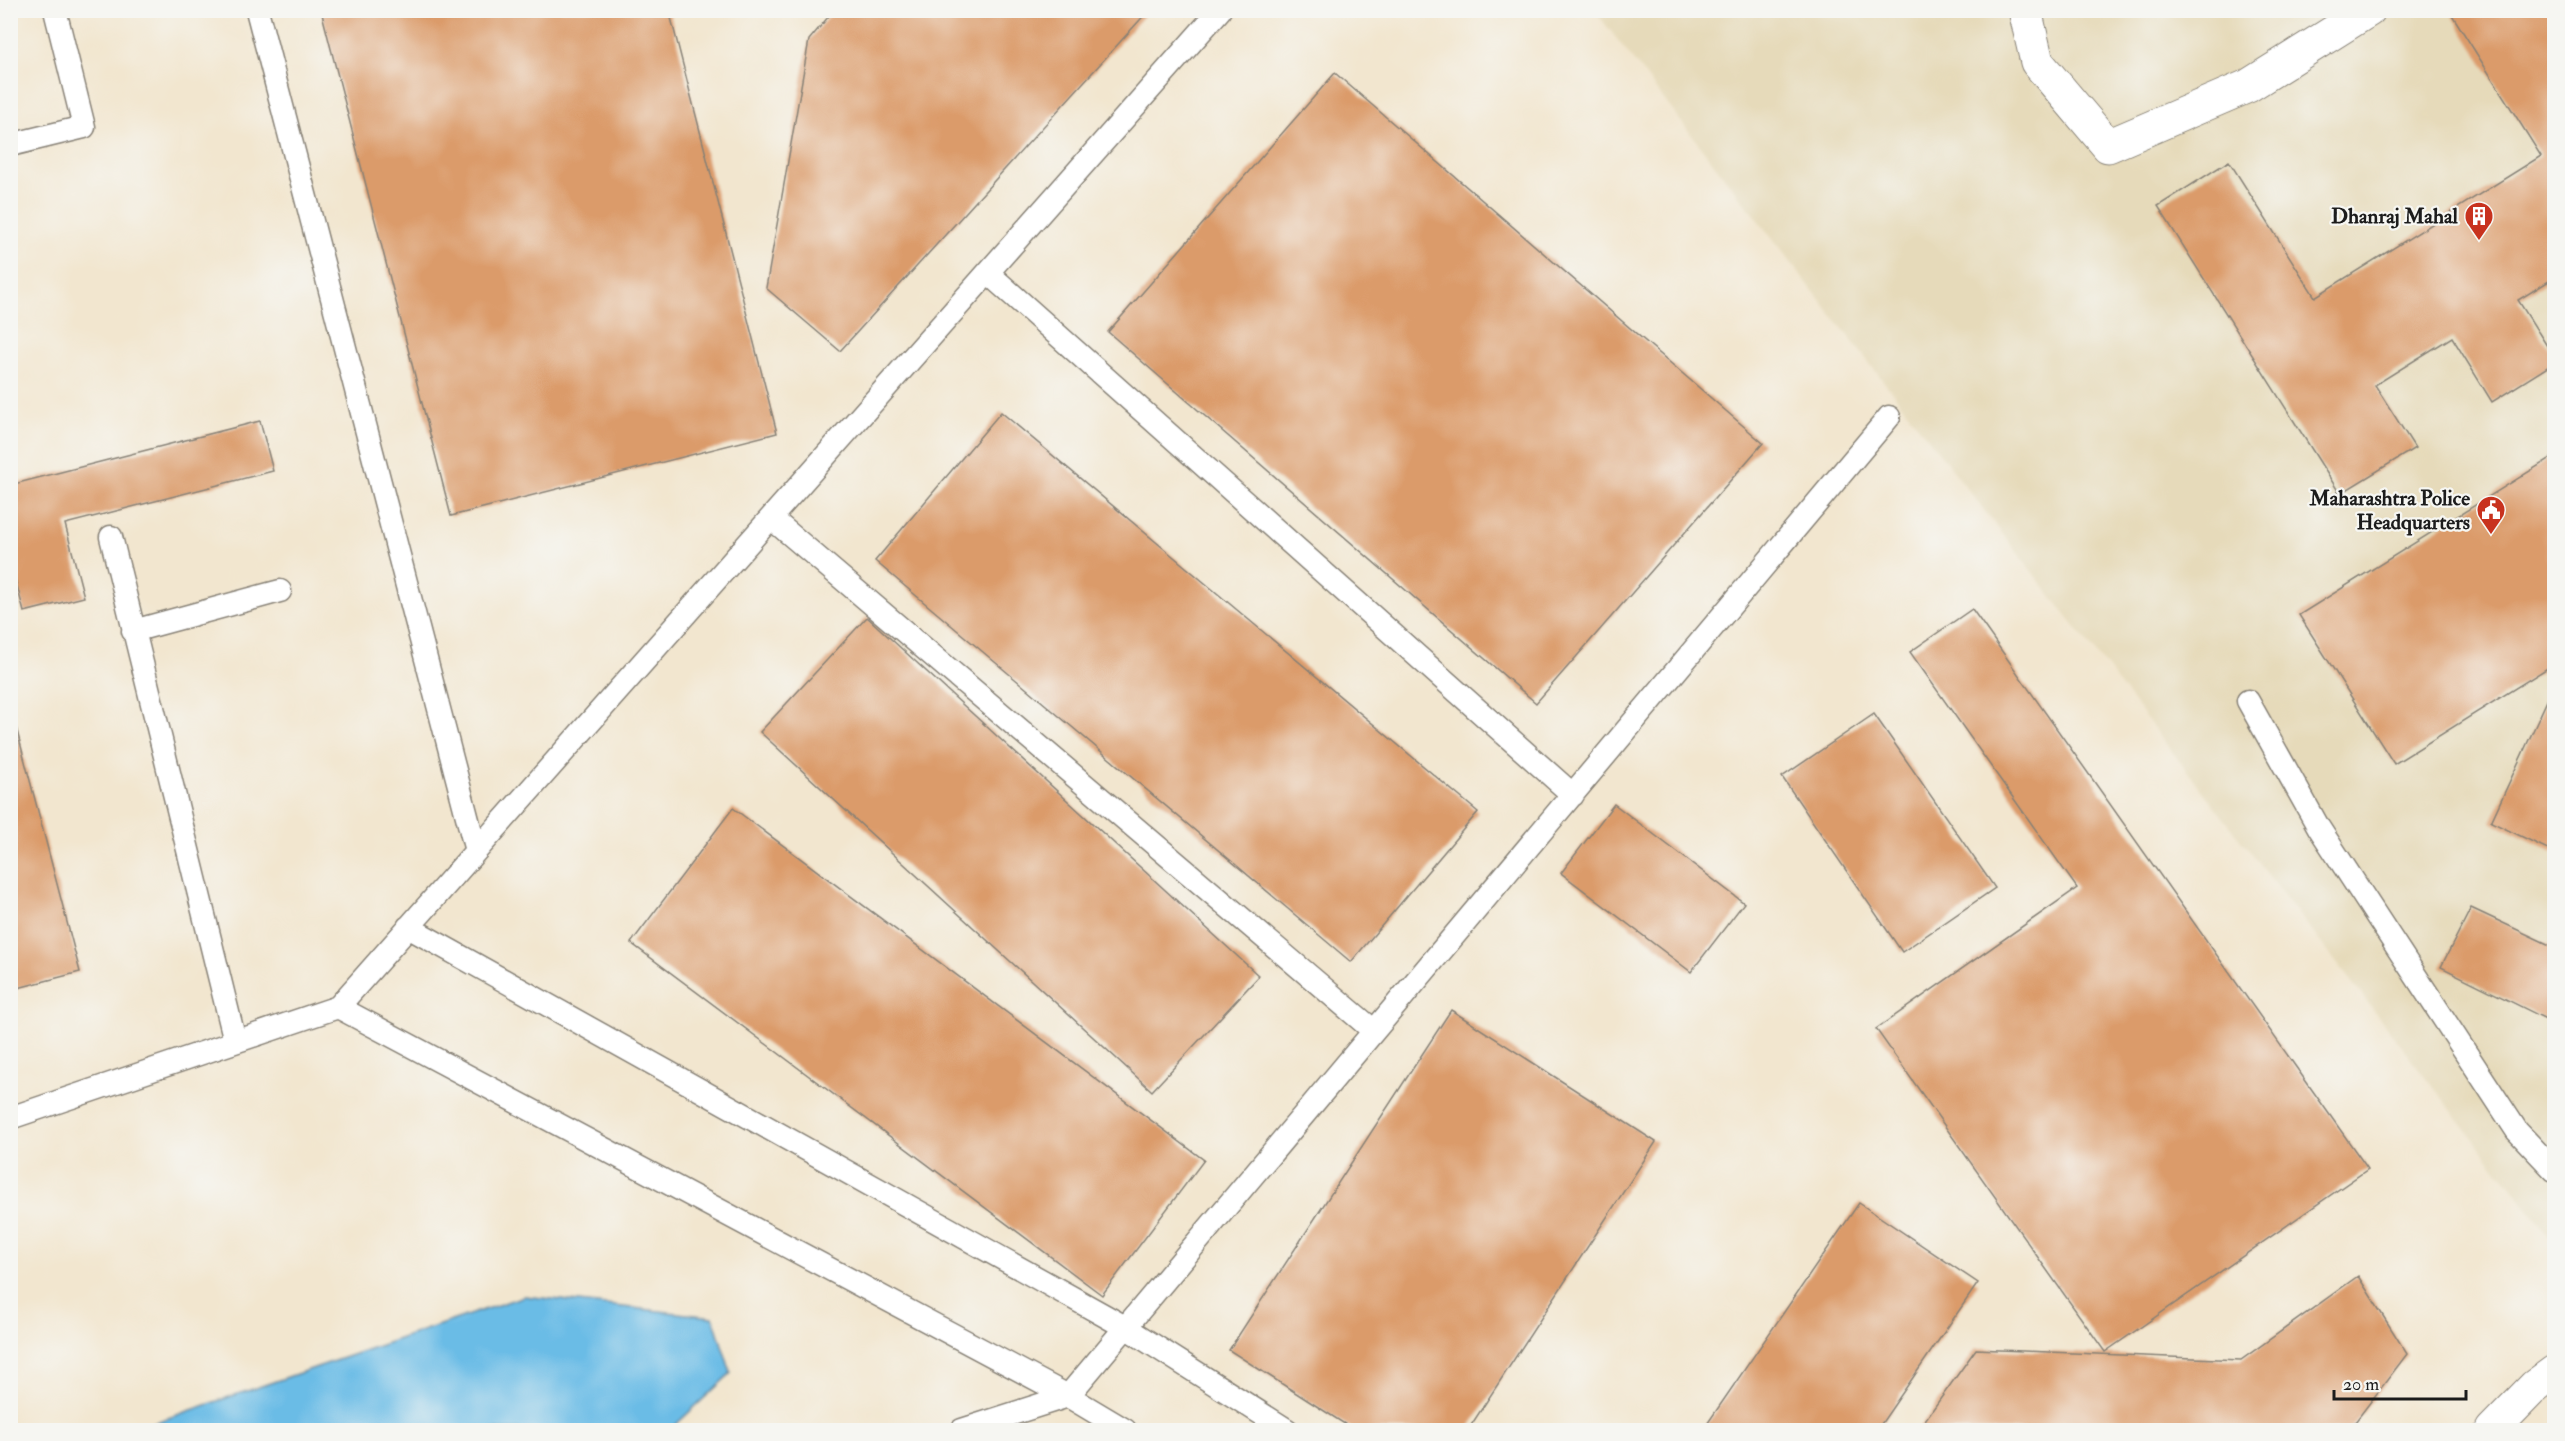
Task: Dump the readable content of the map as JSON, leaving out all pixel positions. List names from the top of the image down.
{
  "places": {
    "building": ["Dhanraj Mahal"],
    "public building": ["Maharashtra Police Headquarters"]
  },
  "scale_bar": "20 m"
}
